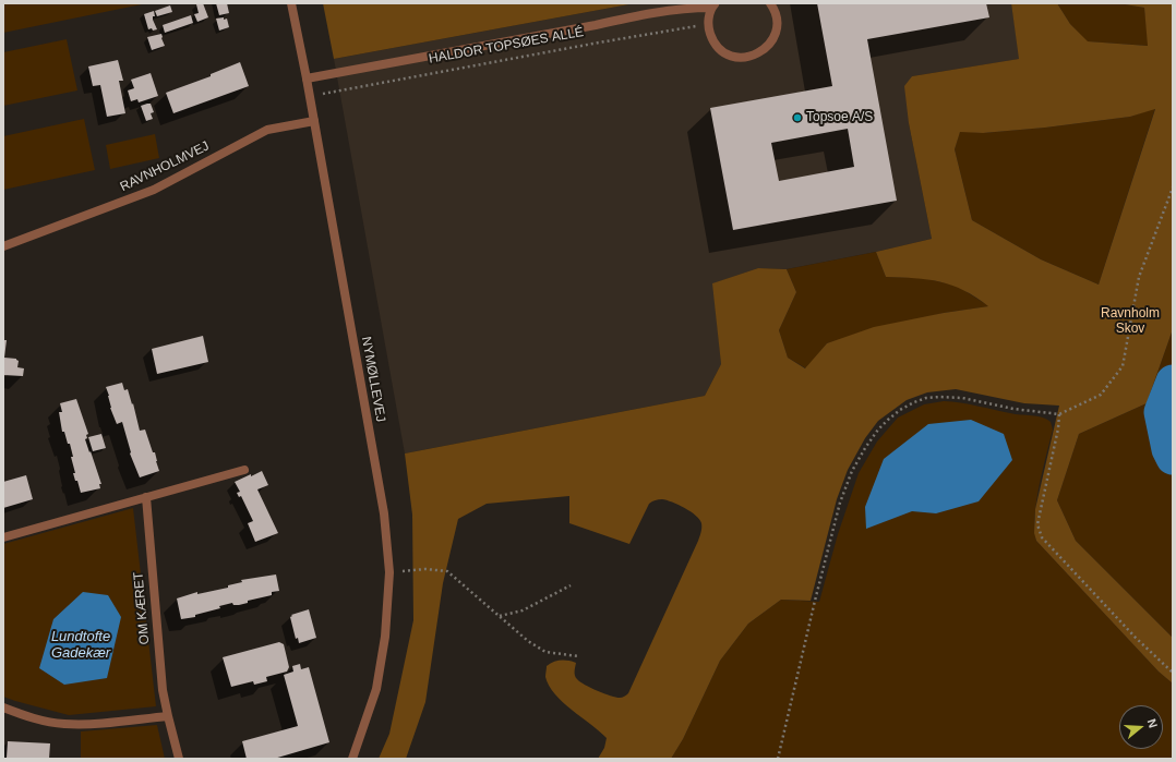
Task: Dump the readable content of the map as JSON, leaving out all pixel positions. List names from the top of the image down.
{
  "streets": {
    "street": [
      "HALDOR TOPSØES ALLÉ",
      "RAVNHOLMVEJ",
      "NYMØLLEVEJ",
      "OM KÆRET"
    ]
  },
  "crossings": [
    ["HALDOR TOPSØES ALLÉ", "NYMØLLEVEJ"],
    ["RAVNHOLMVEJ", "NYMØLLEVEJ"]
  ],
  "water": ["Lundtofte Gadekær"],
  "parks": ["Ravnholm Skov"],
  "places": ["Topsoe A/S"],
  "north": "right"
}
